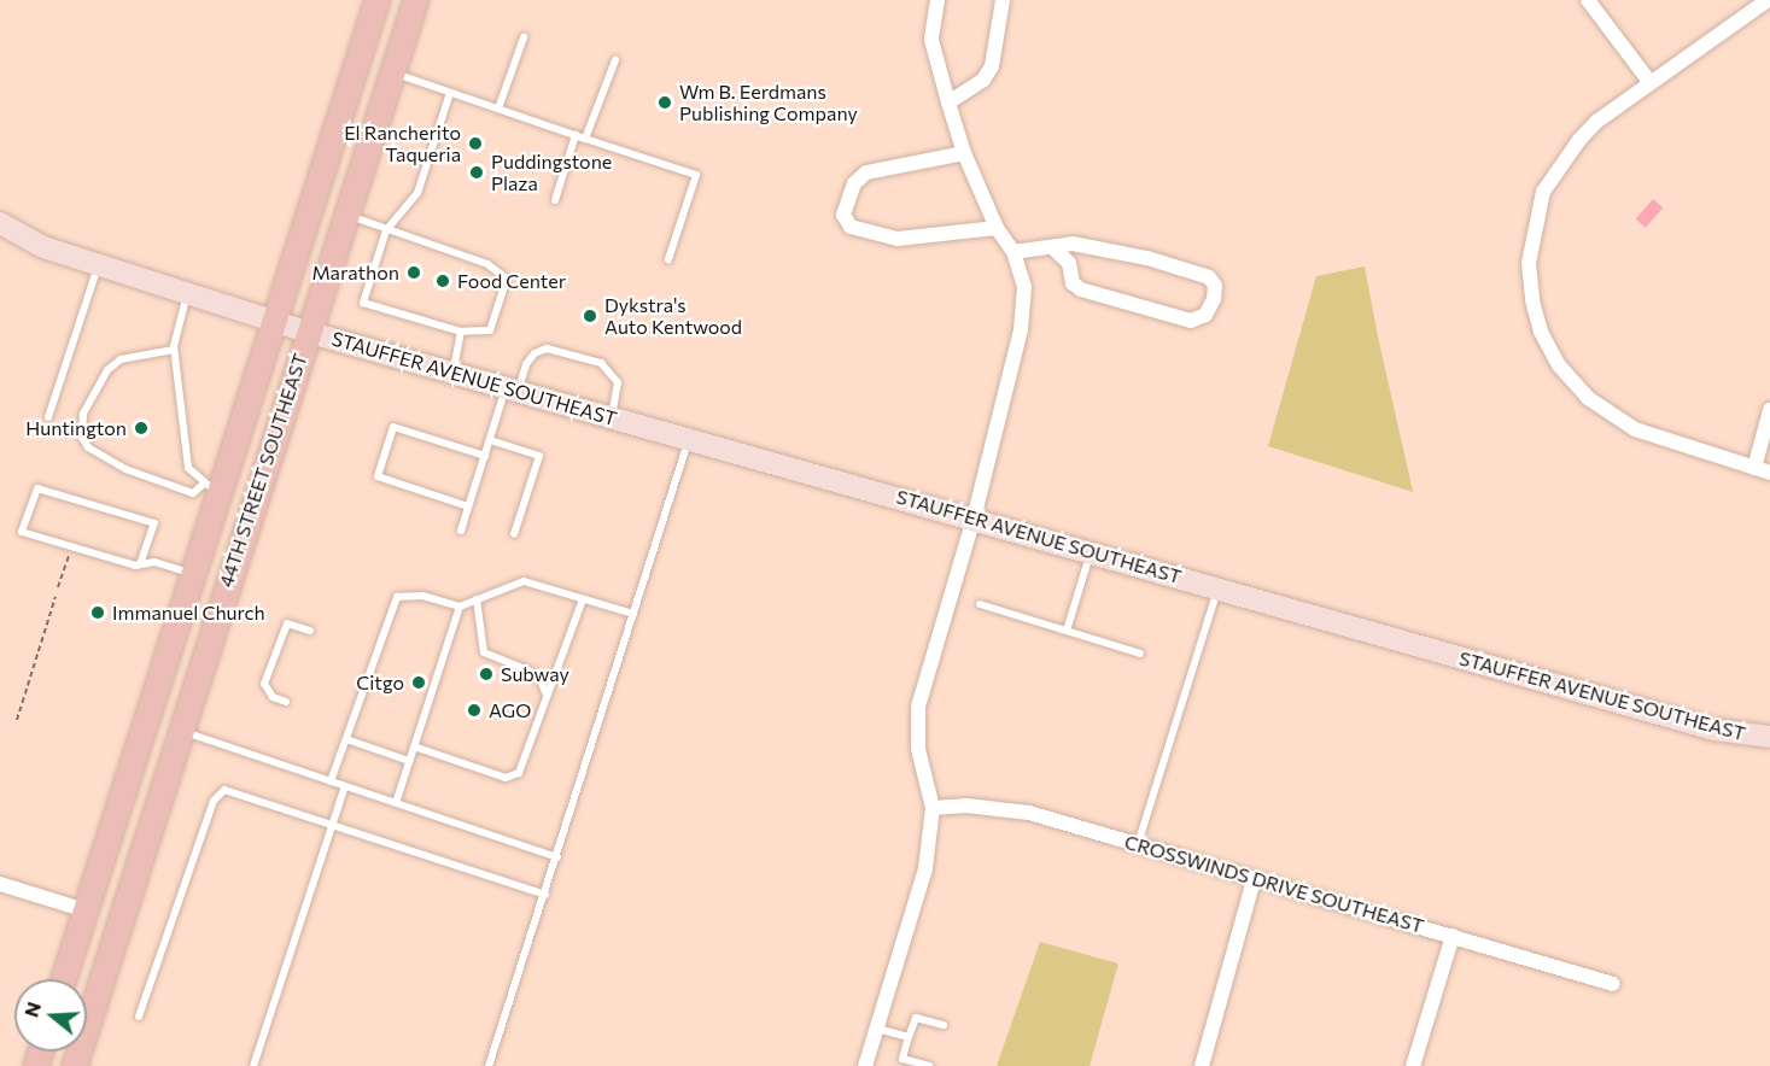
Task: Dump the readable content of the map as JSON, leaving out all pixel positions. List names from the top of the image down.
{
  "streets": {
    "main road": ["44TH STREET SOUTHEAST"],
    "street": ["STAUFFER AVENUE SOUTHEAST", "CROSSWINDS DRIVE SOUTHEAST"]
  },
  "crossings": [
    ["STAUFFER AVENUE SOUTHEAST", "44TH STREET SOUTHEAST"]
  ],
  "places": [
    "Wm B. Eerdmans Publishing Company",
    "El Rancherito Taqueria",
    "Puddingstone Plaza",
    "Marathon",
    "Food Center",
    "Dykstra's Auto Kentwood",
    "Huntington",
    "Immanuel Church",
    "Subway",
    "Citgo",
    "AGO"
  ],
  "north": "left"
}
